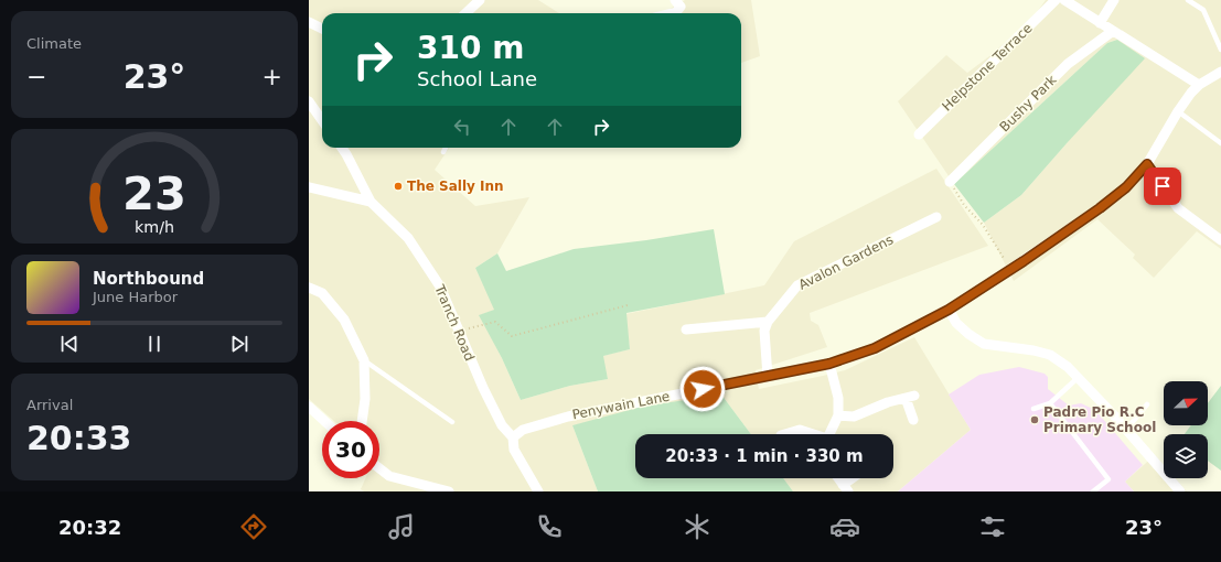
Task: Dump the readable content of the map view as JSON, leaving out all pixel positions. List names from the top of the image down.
{
  "streets": {
    "street": [
      "Helpstone Terrace",
      "Bushy Park",
      "Avalon Gardens",
      "Tranch Road",
      "Penywain Lane"
    ]
  },
  "crossings": [
    ["Tranch Road", "Penywain Lane"]
  ],
  "places": ["The Sally Inn", "Padre Pio R.C Primary School"],
  "north": "right",
  "page": {
    "tile": [
      "Climate",
      ["Arrival", "20:33"]
    ],
    "turn": ["310 m", "School Lane"],
    "heat": ["−", "23°", "+"],
    "song": ["Northbound", "June Harbor"],
    "limit": "30",
    "trip": "20:33 · 1 min · 330 m",
    "tabs": ["20:32", "23°"],
    "gauge": ["23", "km/h"]
  }
}
